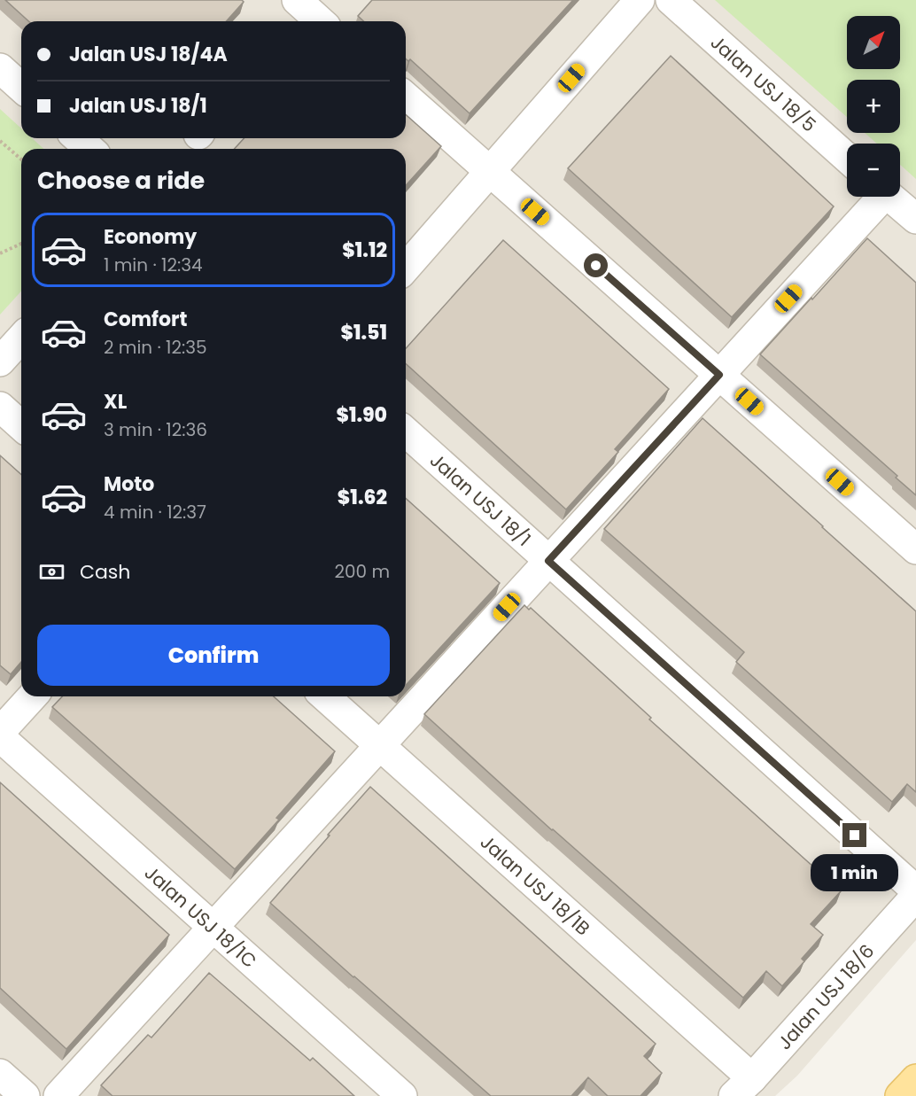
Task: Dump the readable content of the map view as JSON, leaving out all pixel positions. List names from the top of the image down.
{
  "streets": {
    "street": [
      "Jalan USJ 18/5",
      "Jalan USJ 18/1",
      "Jalan USJ 18/1B",
      "Jalan USJ 18/1C",
      "Jalan USJ 18/6"
    ]
  },
  "crossings": [
    ["Jalan USJ 18/1B", "Jalan USJ 18/6"]
  ],
  "north": "top right",
  "page": {
    "map_buttons": ["+", "−"],
    "banner": ["Jalan USJ 18/4A", "Jalan USJ 18/1"],
    "heading": "Choose a ride",
    "list": [
      {
        "name": "Economy",
        "note": "1 min · 12:34",
        "value": "$1.12"
      },
      {
        "name": "Comfort",
        "note": "2 min · 12:35",
        "value": "$1.51"
      },
      {
        "name": "XL",
        "note": "3 min · 12:36",
        "value": "$1.90"
      },
      {
        "name": "Moto",
        "note": "4 min · 12:37",
        "value": "$1.62"
      }
    ],
    "pay": ["Cash", "200 m"],
    "buttons": "Confirm",
    "bubble": "1 min"
  }
}
